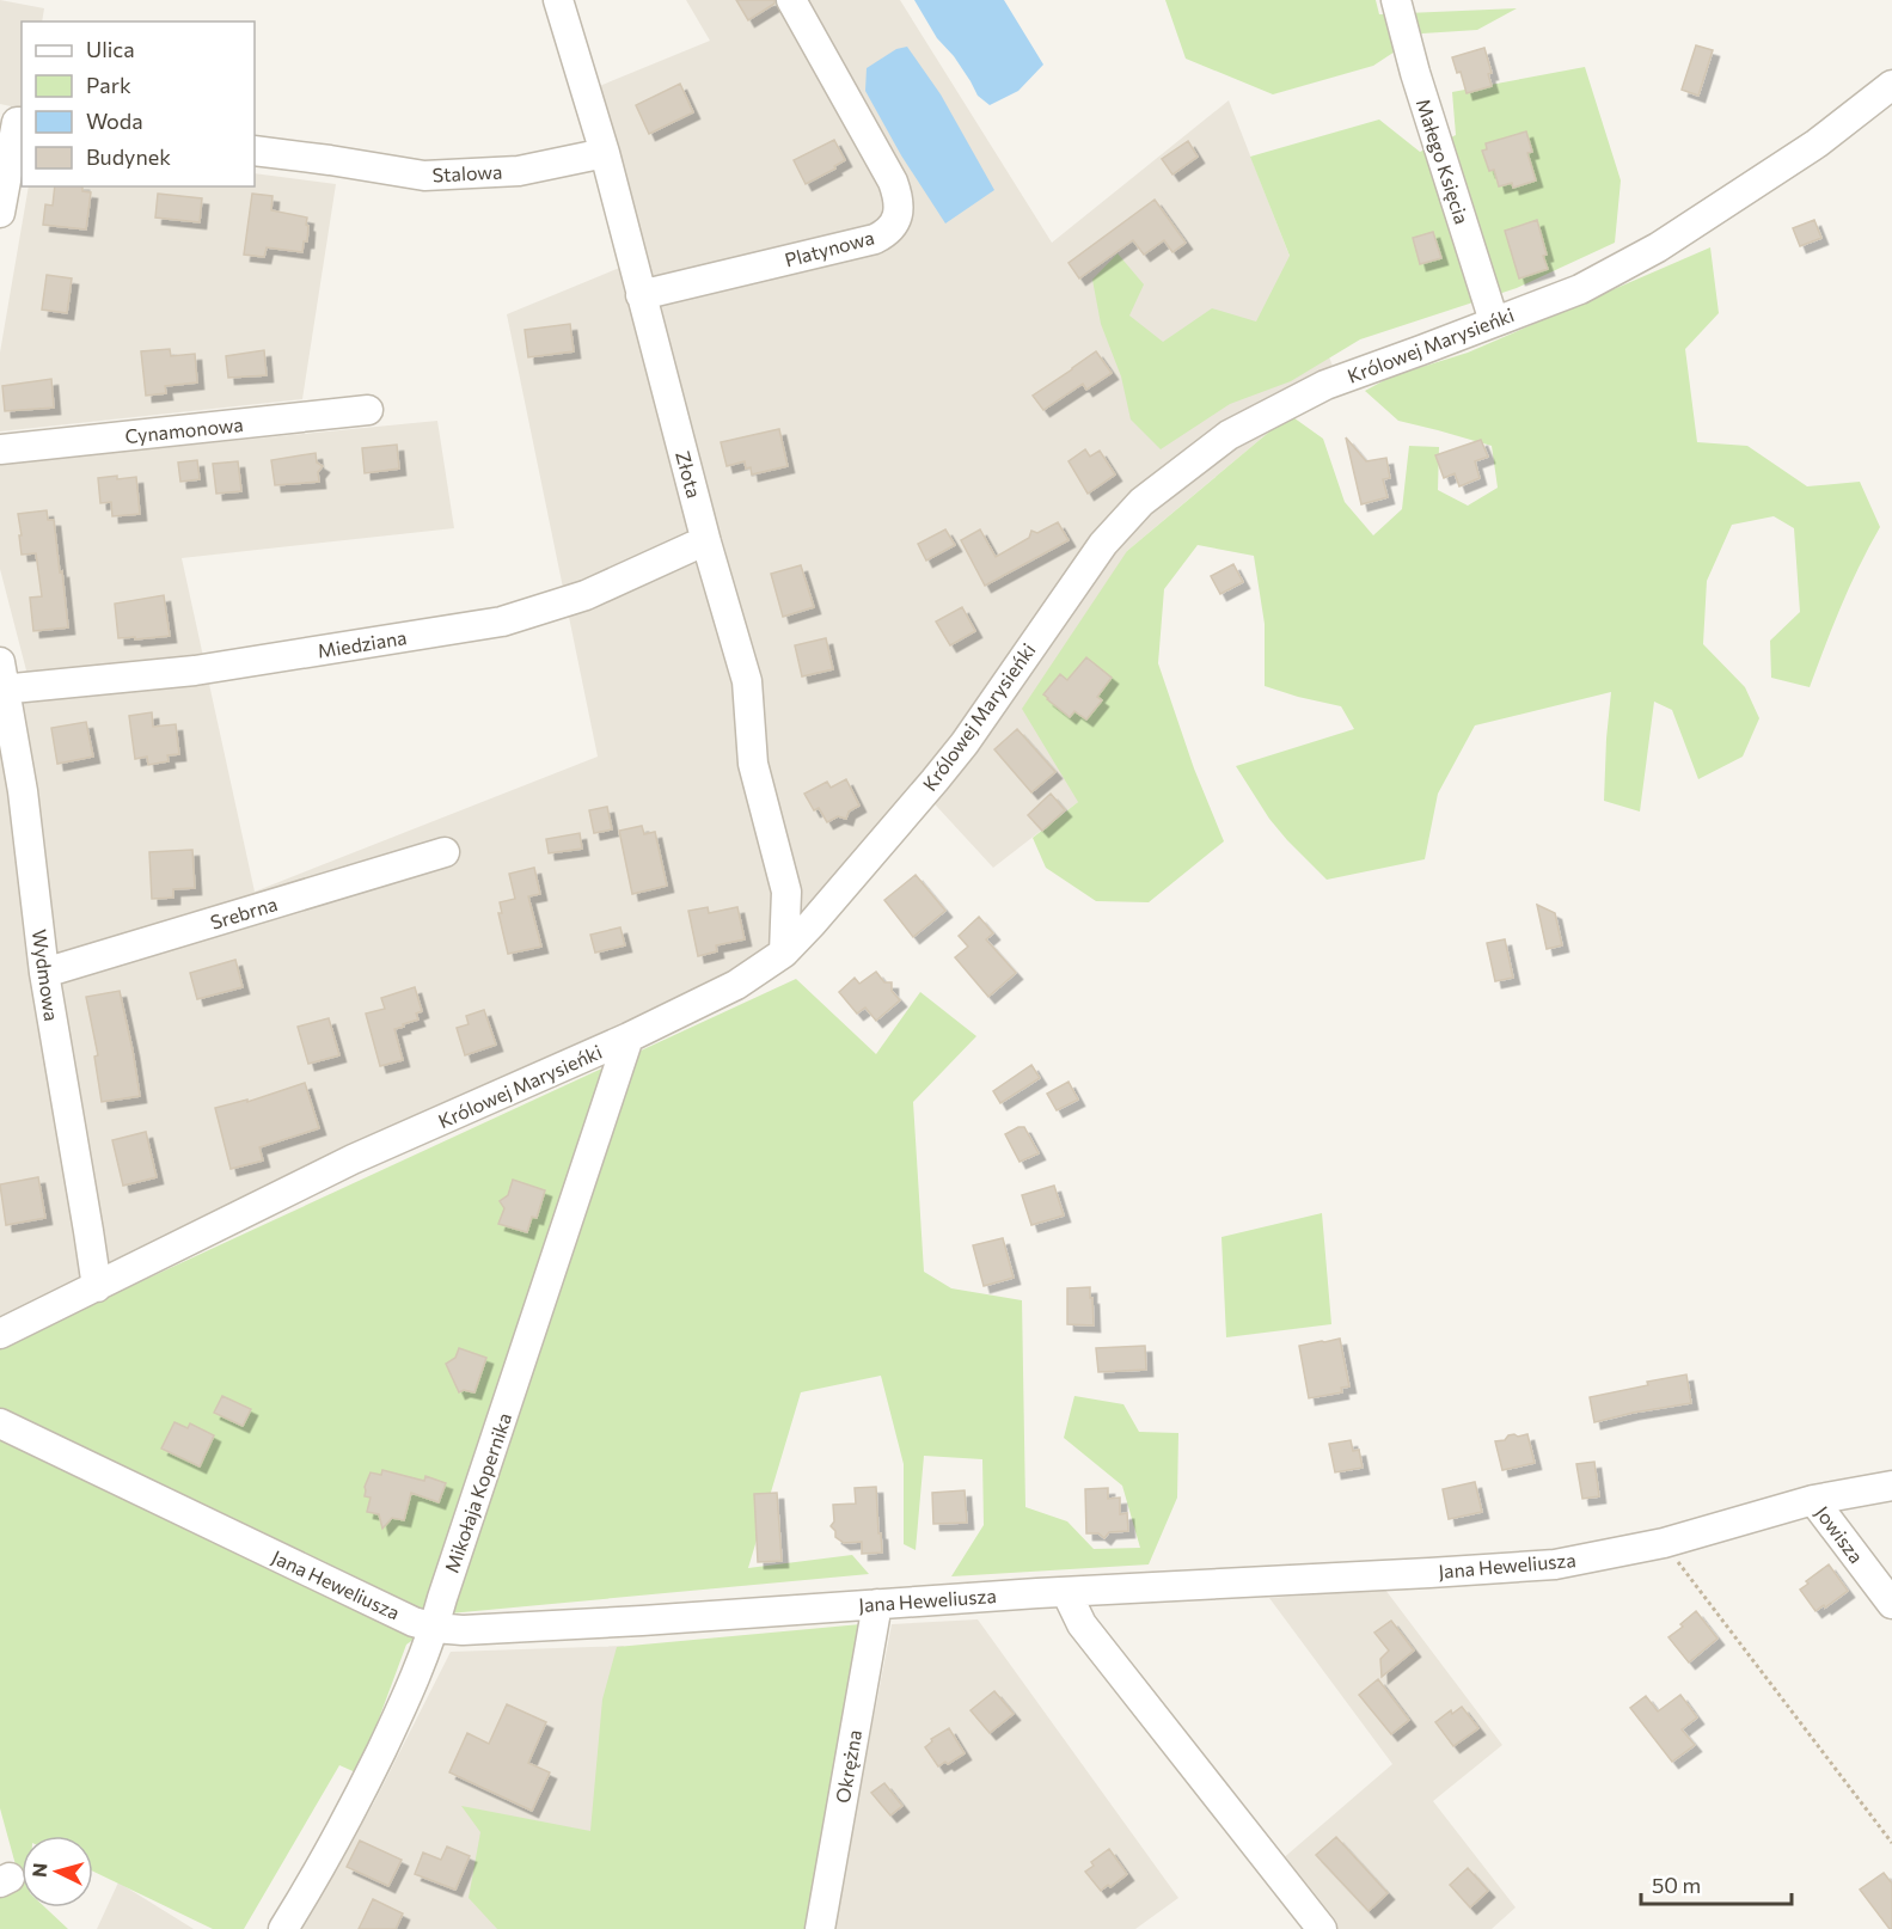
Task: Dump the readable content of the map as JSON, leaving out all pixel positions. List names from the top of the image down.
{
  "streets": {
    "street": [
      "Małego Księcia",
      "Stalowa",
      "Platynowa",
      "Królowej Marysieńki",
      "Cynamonowa",
      "Złota",
      "Miedziana",
      "Srebrna",
      "Wydmowa",
      "Mikołaja Kopernika",
      "Jowisza",
      "Jana Heweliusza",
      "Okrężna"
    ]
  },
  "crossings": [
    ["Małego Księcia", "Królowej Marysieńki"],
    ["Stalowa", "Złota"],
    ["Platynowa", "Złota"],
    ["Królowej Marysieńki", "Złota"],
    ["Królowej Marysieńki", "Wydmowa"],
    ["Królowej Marysieńki", "Mikołaja Kopernika"],
    ["Złota", "Miedziana"],
    ["Miedziana", "Wydmowa"],
    ["Srebrna", "Wydmowa"],
    ["Mikołaja Kopernika", "Jana Heweliusza"],
    ["Jowisza", "Jana Heweliusza"],
    ["Jana Heweliusza", "Okrężna"]
  ],
  "legend": [
    "Ulica",
    "Park",
    "Woda",
    "Budynek"
  ],
  "scale_bar": "50 m",
  "north": "left"
}
